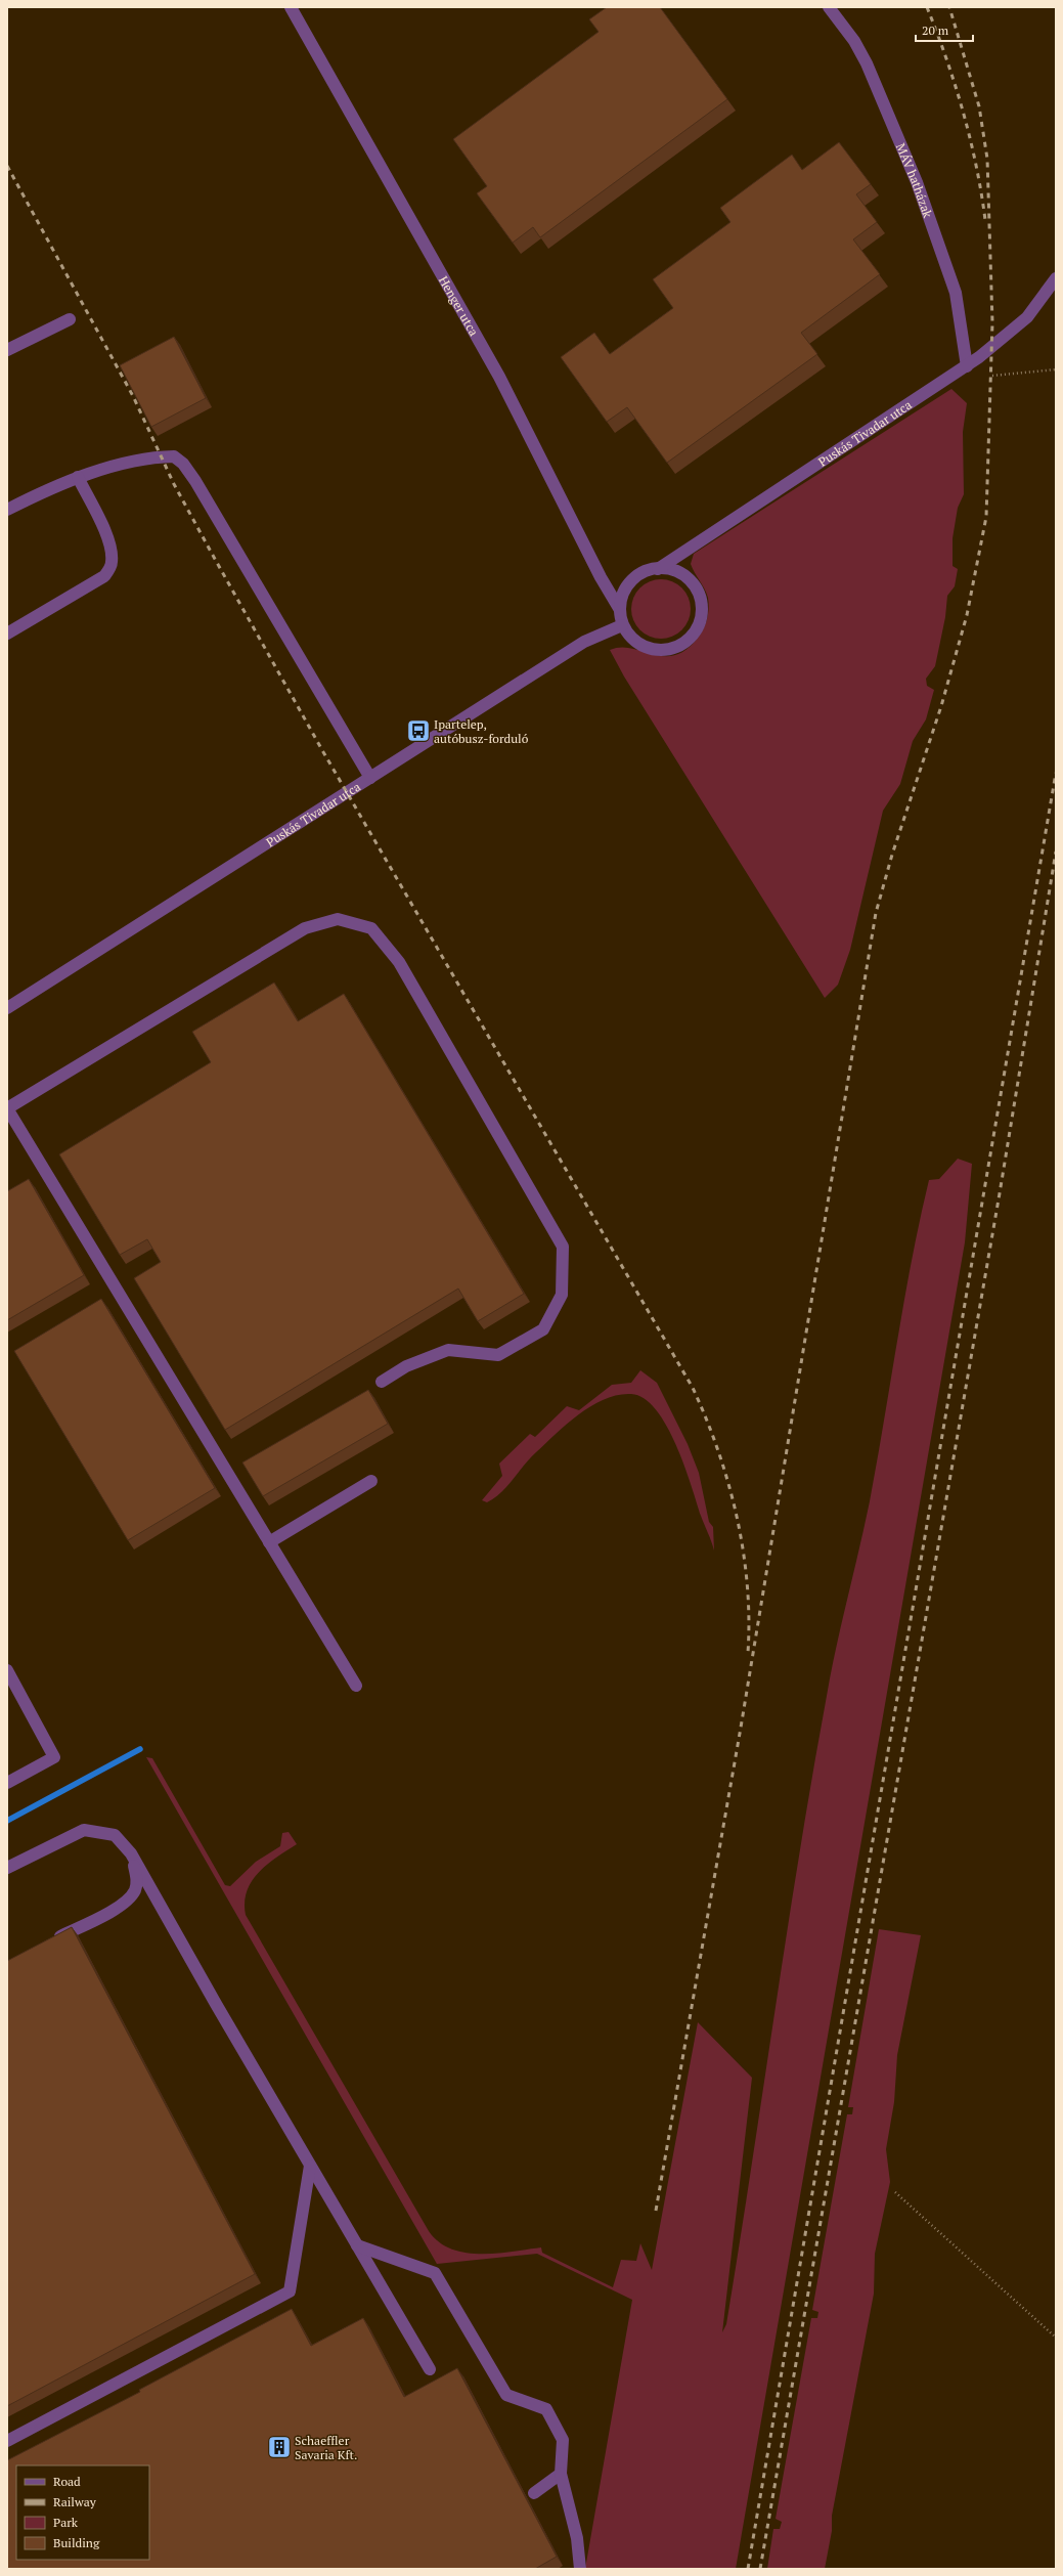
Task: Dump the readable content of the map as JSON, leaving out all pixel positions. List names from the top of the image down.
{
  "streets": {
    "street": ["MÁV hatházak", "Henger utca", "Puskás Tivadar utca"]
  },
  "crossings": [
    ["MÁV hatházak", "Puskás Tivadar utca"],
    ["Henger utca", "Puskás Tivadar utca"]
  ],
  "places": {
    "bus stop": ["Ipartelep, autóbusz-forduló"],
    "building": ["Schaeffler Savaria Kft."]
  },
  "legend": [
    "Road",
    "Railway",
    "Park",
    "Building"
  ],
  "scale_bar": "20 m"
}
